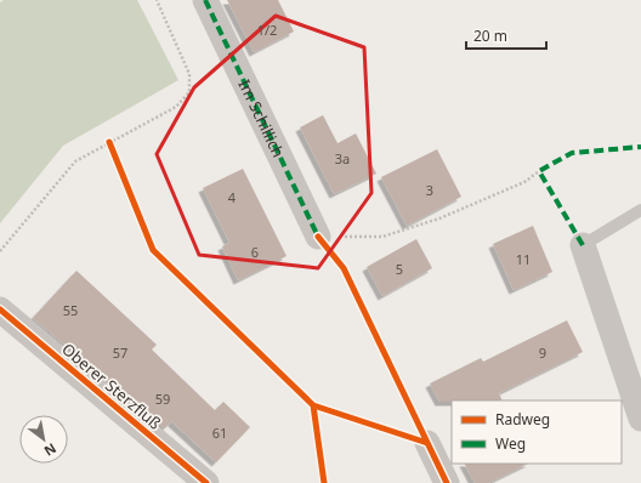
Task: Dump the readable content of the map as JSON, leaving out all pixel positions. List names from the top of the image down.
{
  "streets": {
    "street": ["Im Schillich", "Oberer Sterzfluß"]
  },
  "house_numbers": [
    "1/2",
    "3a",
    "3",
    "4",
    "6",
    "11",
    "5",
    "55",
    "57",
    "9",
    "59",
    "61"
  ],
  "legend": ["Radweg", "Weg"],
  "scale_bar": "20 m",
  "north": "bottom right"
}
